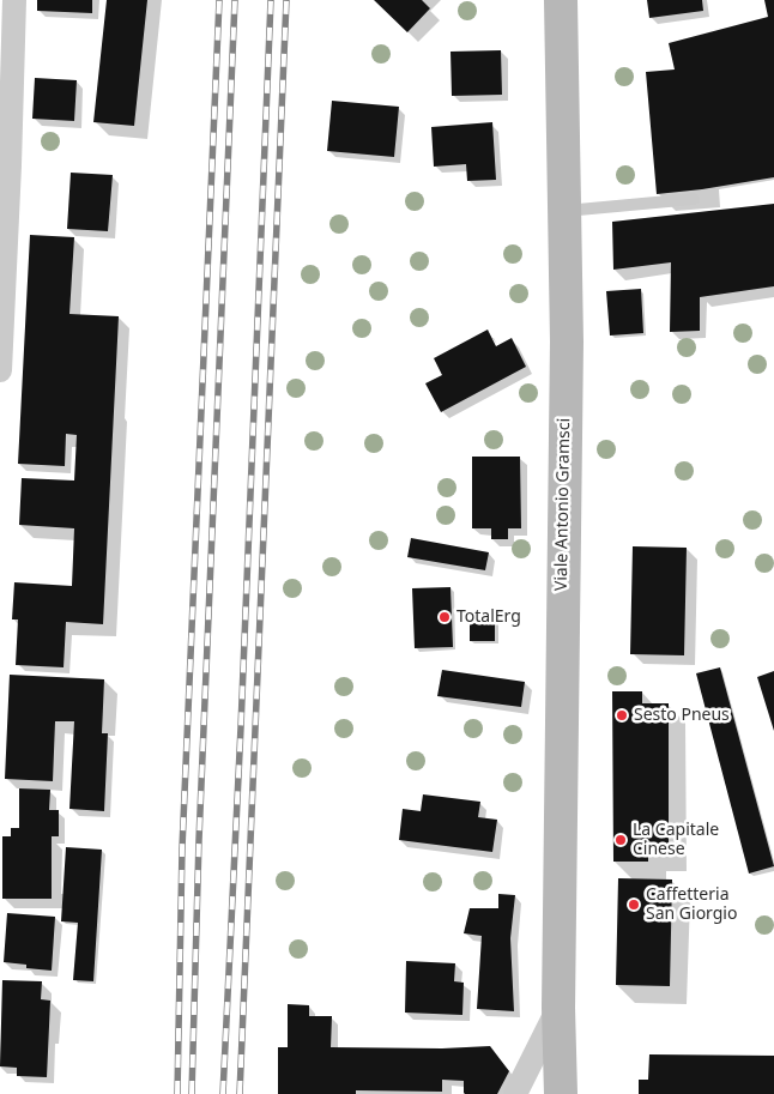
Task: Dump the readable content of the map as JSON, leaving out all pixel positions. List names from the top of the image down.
{
  "streets": {
    "main road": ["Viale Antonio Gramsci"]
  },
  "places": [
    "TotalErg",
    "Sesto Pneus",
    "La Capitale Cinese",
    "Caffetteria San Giorgio"
  ]
}
